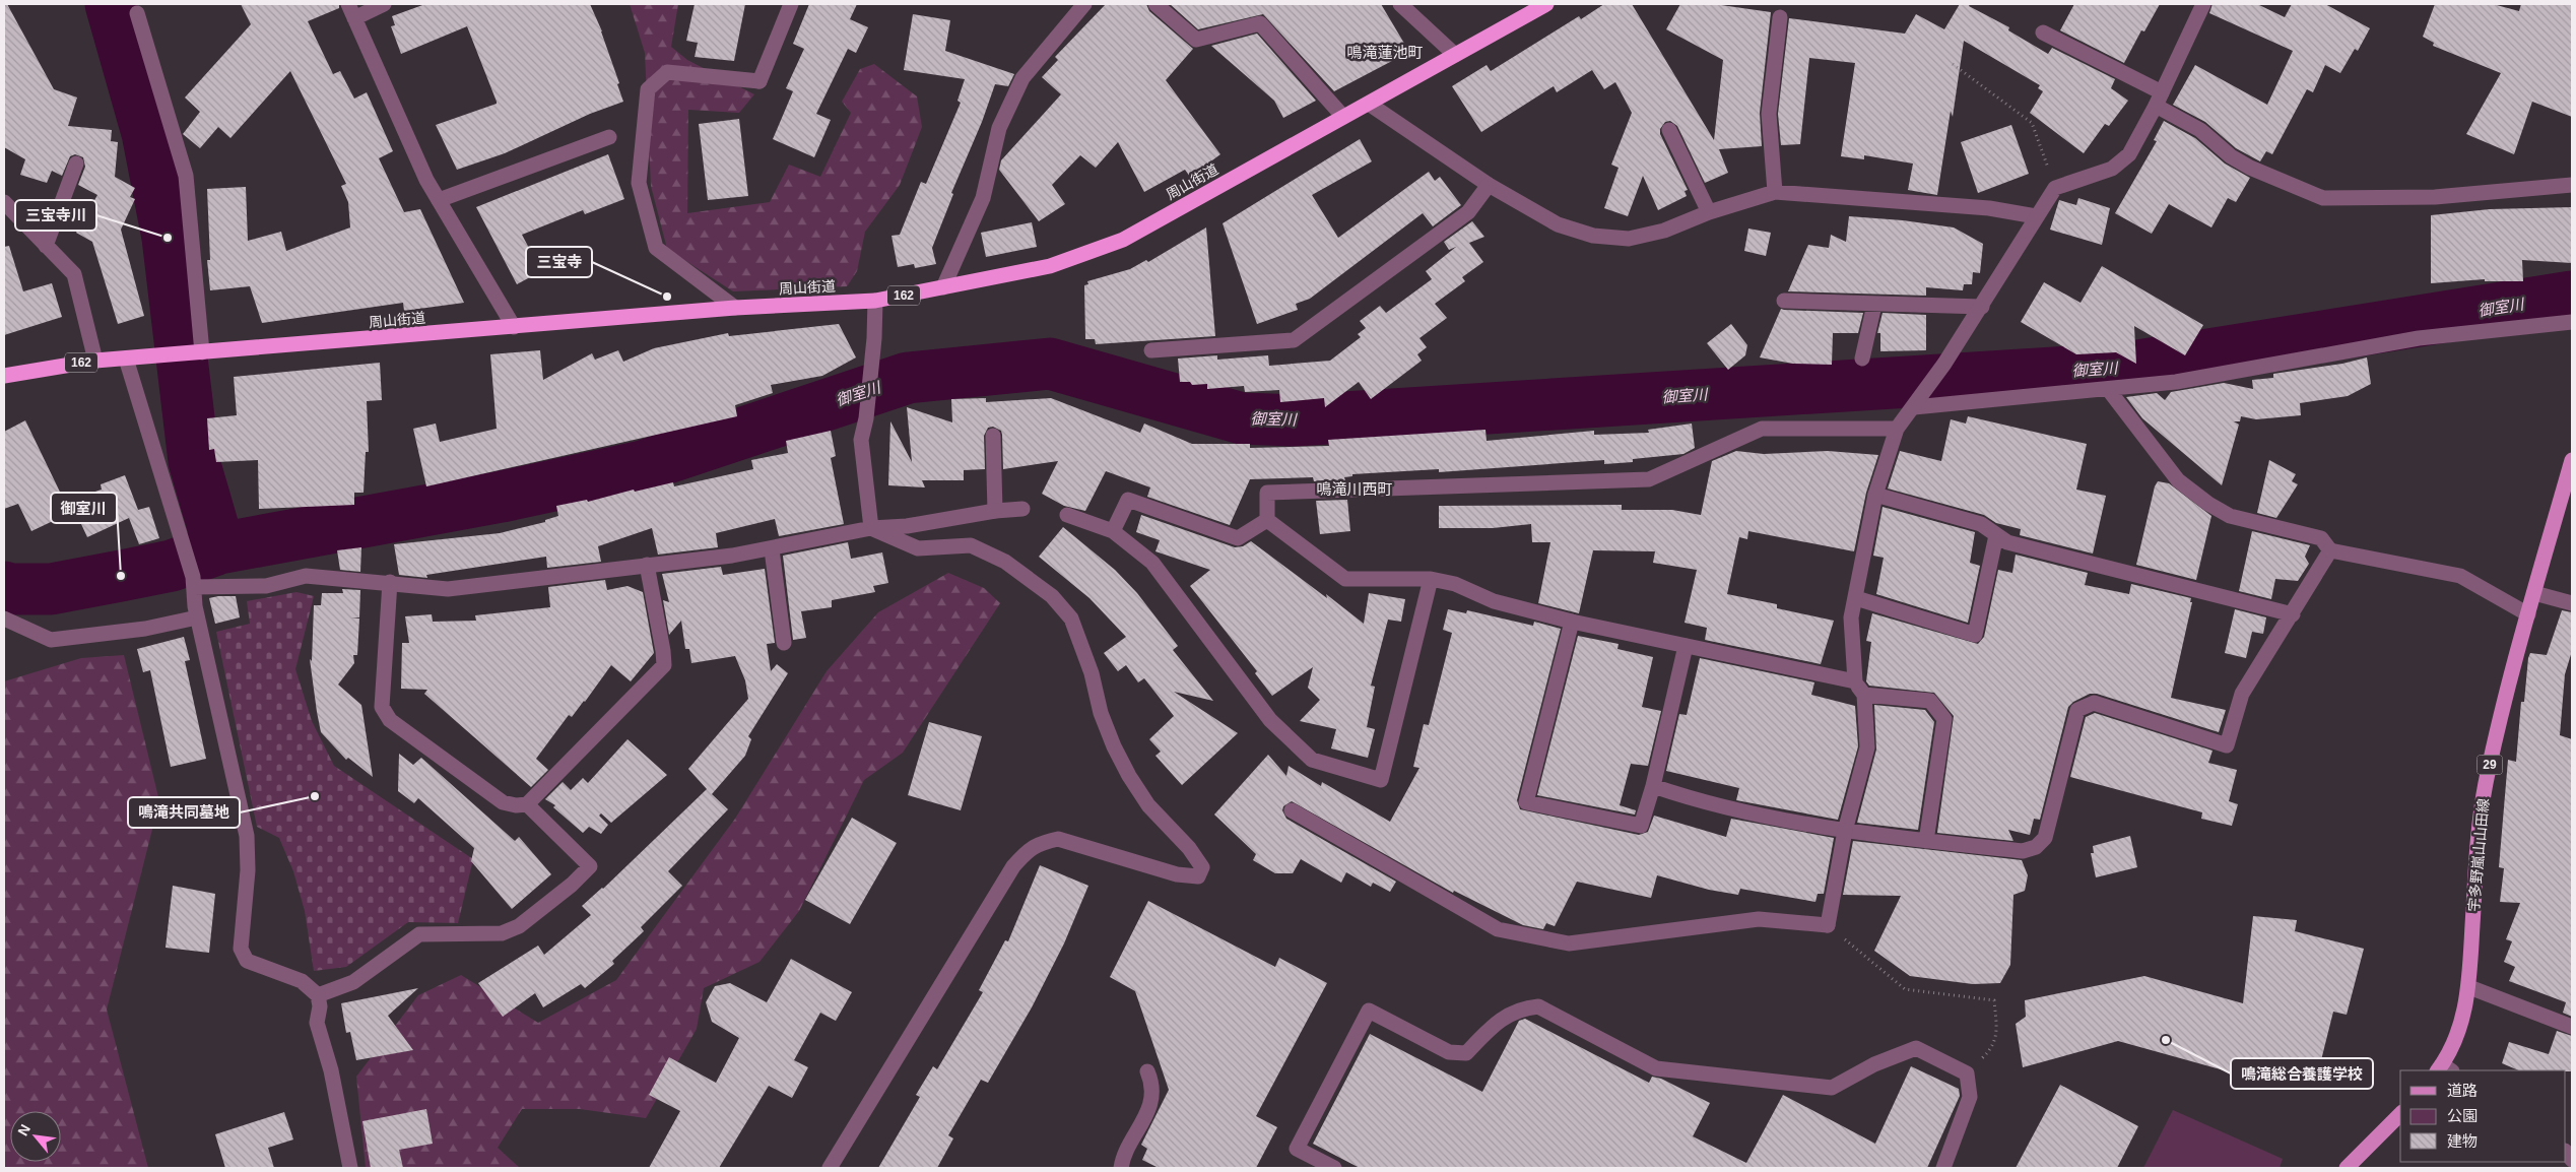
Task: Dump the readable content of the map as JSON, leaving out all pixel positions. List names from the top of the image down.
{
  "streets": {
    "highway": ["周山街道", "162"],
    "main road": ["29", "宇多野嵐山山田線"]
  },
  "districts": ["鳴滝蓮池町", "鳴滝川西町"],
  "water": ["御室川"],
  "places": [
    "三宝寺川",
    "三宝寺",
    "御室川",
    "鳴滝共同墓地",
    "鳴滝総合養護学校"
  ],
  "legend": ["道路", "公園", "建物"],
  "north": "top left"
}
